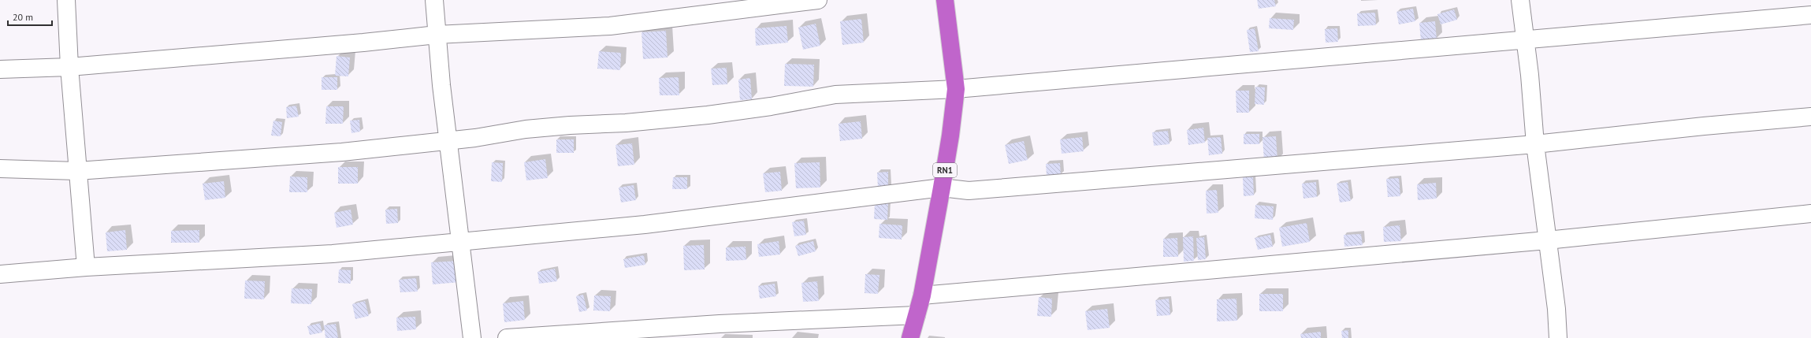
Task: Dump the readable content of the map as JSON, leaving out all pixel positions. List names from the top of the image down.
{
  "streets": {
    "highway": ["RN1"]
  },
  "scale_bar": "20 m"
}
